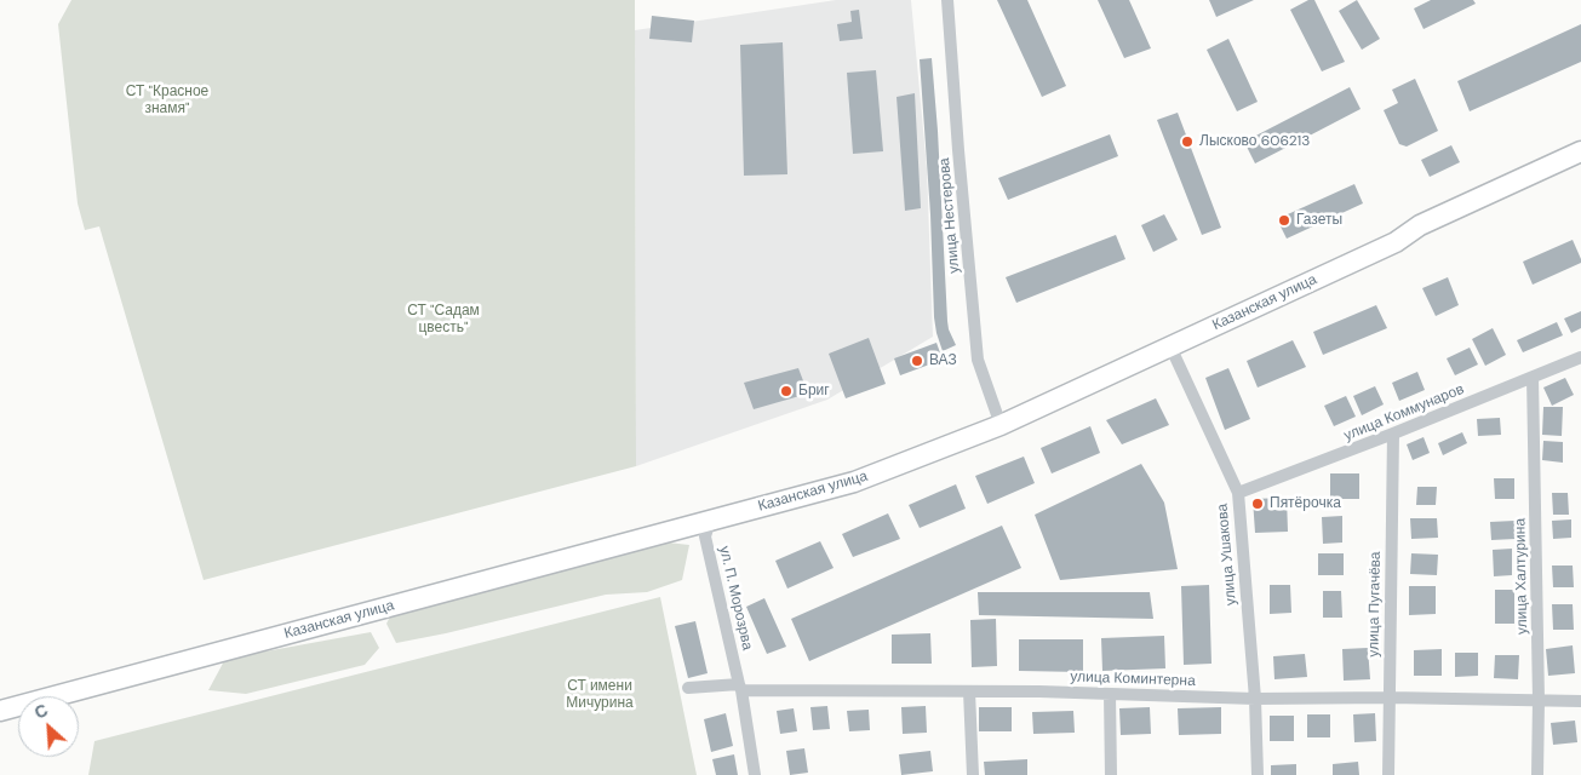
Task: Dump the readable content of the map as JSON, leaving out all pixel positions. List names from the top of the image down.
{
  "streets": {
    "highway": ["Казанская улица"],
    "street": [
      "улица Нестерова",
      "улица Коммунаров",
      "улица Ушакова",
      "улица Халтурина",
      "ул. П. Морозрва",
      "улица Пугачёва",
      "улица Коминтерна"
    ]
  },
  "crossings": [
    ["улица Нестерова", "Казанская улица"],
    ["Казанская улица", "улица Ушакова"],
    ["Казанская улица", "ул. П. Морозрва"],
    ["улица Коммунаров", "улица Ушакова"],
    ["улица Коммунаров", "улица Халтурина"],
    ["улица Коммунаров", "улица Пугачёва"],
    ["улица Ушакова", "улица Коминтерна"],
    ["улица Халтурина", "улица Коминтерна"],
    ["ул. П. Морозрва", "улица Коминтерна"],
    ["улица Пугачёва", "улица Коминтерна"]
  ],
  "parks": ["СТ \"Красное знамя\"", "СТ \"Садам цвесть\"", "СТ имени Мичурина"],
  "places": [
    "Лысково 606213",
    "Газеты",
    "ВАЗ",
    "Бриг",
    "Пятёрочка"
  ],
  "north": "top left"
}
